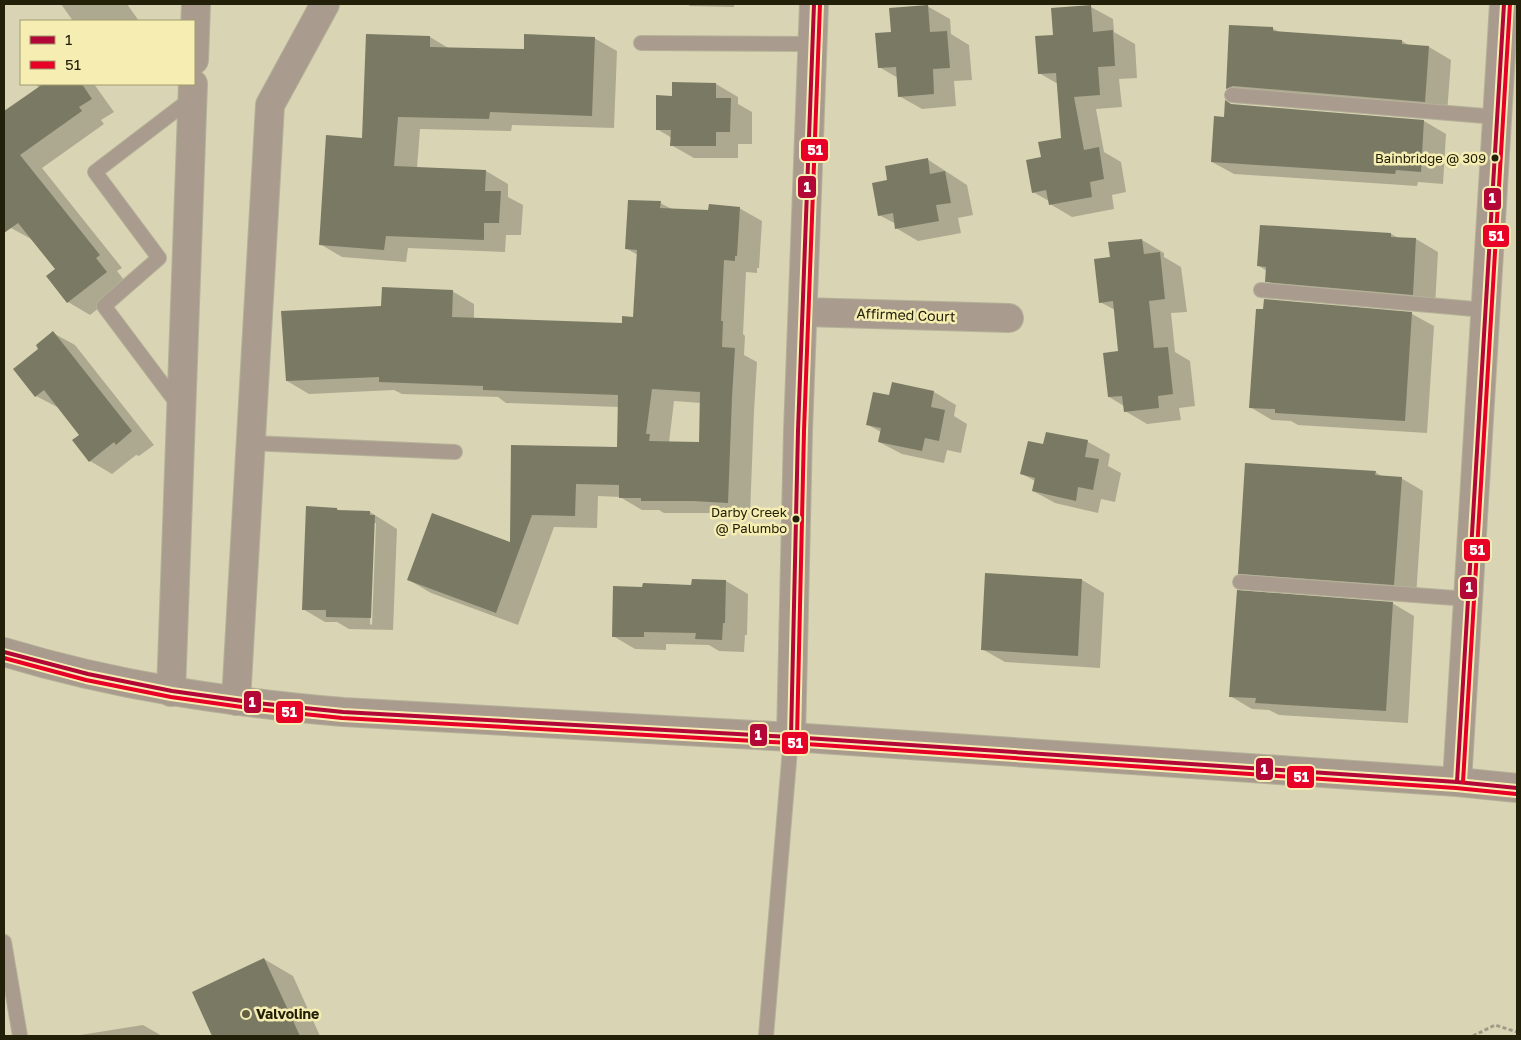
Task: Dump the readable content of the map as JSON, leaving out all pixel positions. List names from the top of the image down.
{
  "streets": {
    "street": ["Affirmed Court"]
  },
  "places": ["Bainbridge @ 309", "Darby Creek @ Palumbo", "Valvoline"],
  "lines": ["transit line 1", "transit line 51"],
  "legend": ["1", "51"]
}
